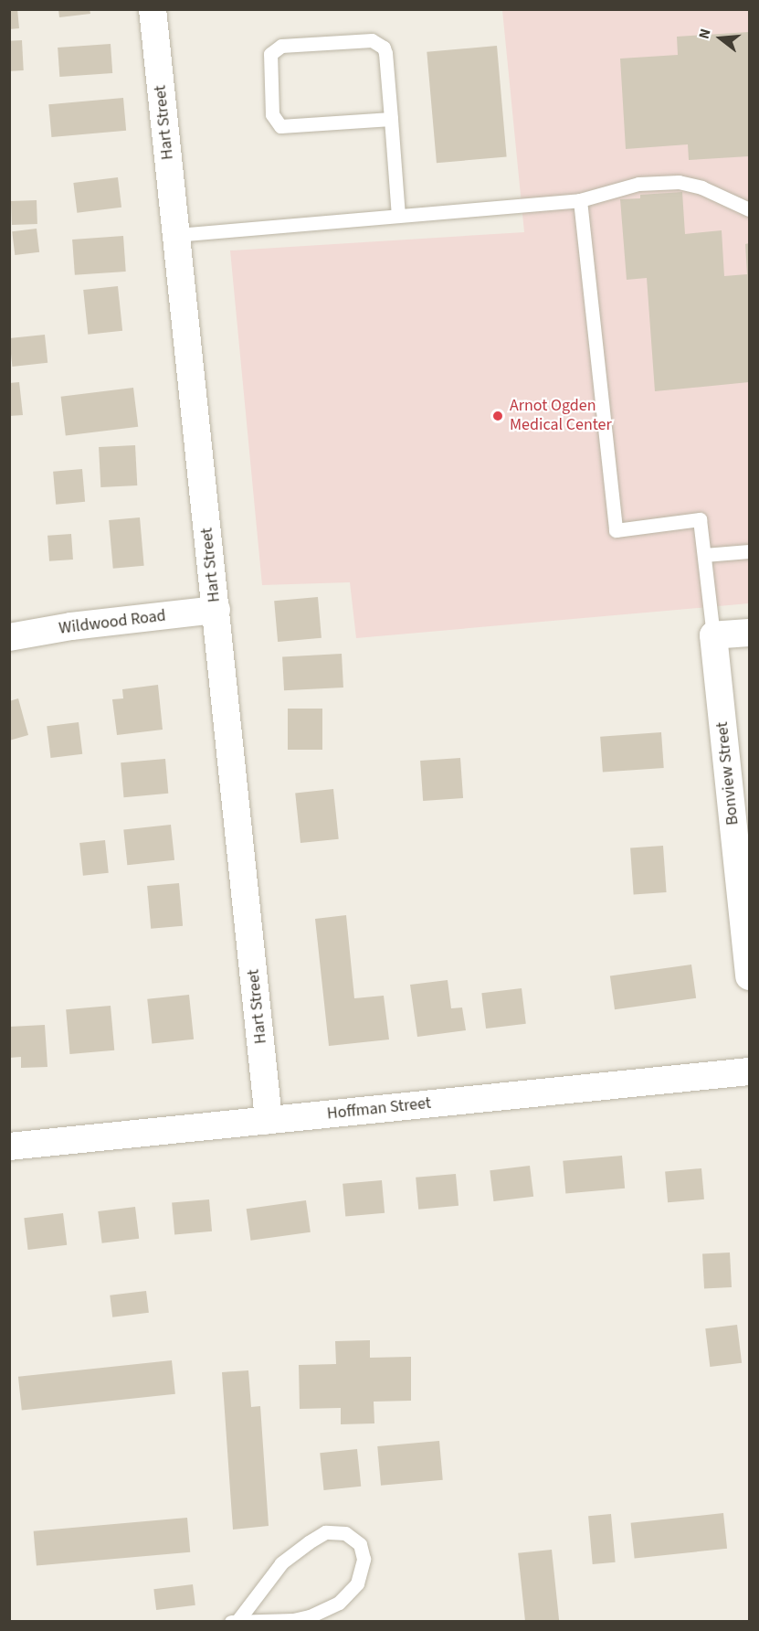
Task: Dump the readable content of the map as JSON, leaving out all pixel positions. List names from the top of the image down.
{
  "streets": {
    "street": [
      "Hart Street",
      "Wildwood Road",
      "Bonview Street",
      "Hoffman Street"
    ]
  },
  "crossings": [
    ["Hart Street", "Wildwood Road"],
    ["Hart Street", "Hoffman Street"]
  ],
  "places": ["Arnot Ogden Medical Center"],
  "north": "left"
}
